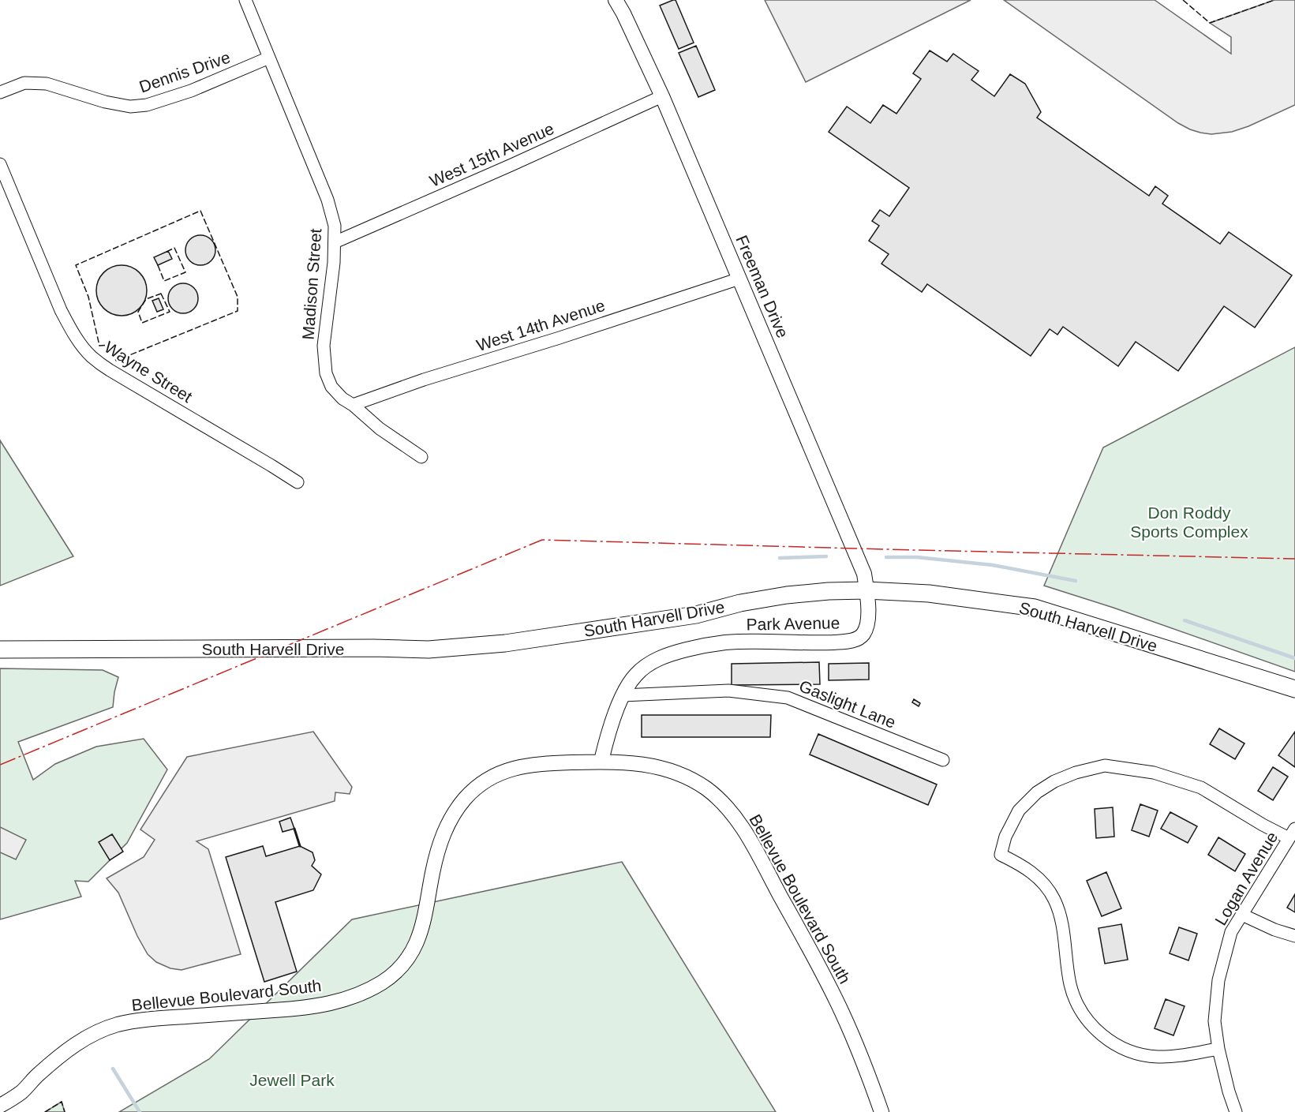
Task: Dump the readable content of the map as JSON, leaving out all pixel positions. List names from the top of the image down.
{
  "streets": {
    "main road": ["South Harvell Drive"],
    "street": [
      "Dennis Drive",
      "West 15th Avenue",
      "Madison Street",
      "Freeman Drive",
      "West 14th Avenue",
      "Wayne Street",
      "Park Avenue",
      "Gaslight Lane",
      "Logan Avenue",
      "Bellevue Boulevard South"
    ]
  },
  "crossings": [
    ["Dennis Drive", "Madison Street"],
    ["West 15th Avenue", "Madison Street"],
    ["West 15th Avenue", "Freeman Drive"],
    ["Madison Street", "West 14th Avenue"],
    ["Freeman Drive", "West 14th Avenue"],
    ["Freeman Drive", "South Harvell Drive"],
    ["Freeman Drive", "Park Avenue"],
    ["South Harvell Drive", "Park Avenue"],
    ["Park Avenue", "Gaslight Lane"],
    ["Park Avenue", "Bellevue Boulevard South"]
  ],
  "parks": ["Don Roddy Sports Complex", "Jewell Park"]
}
